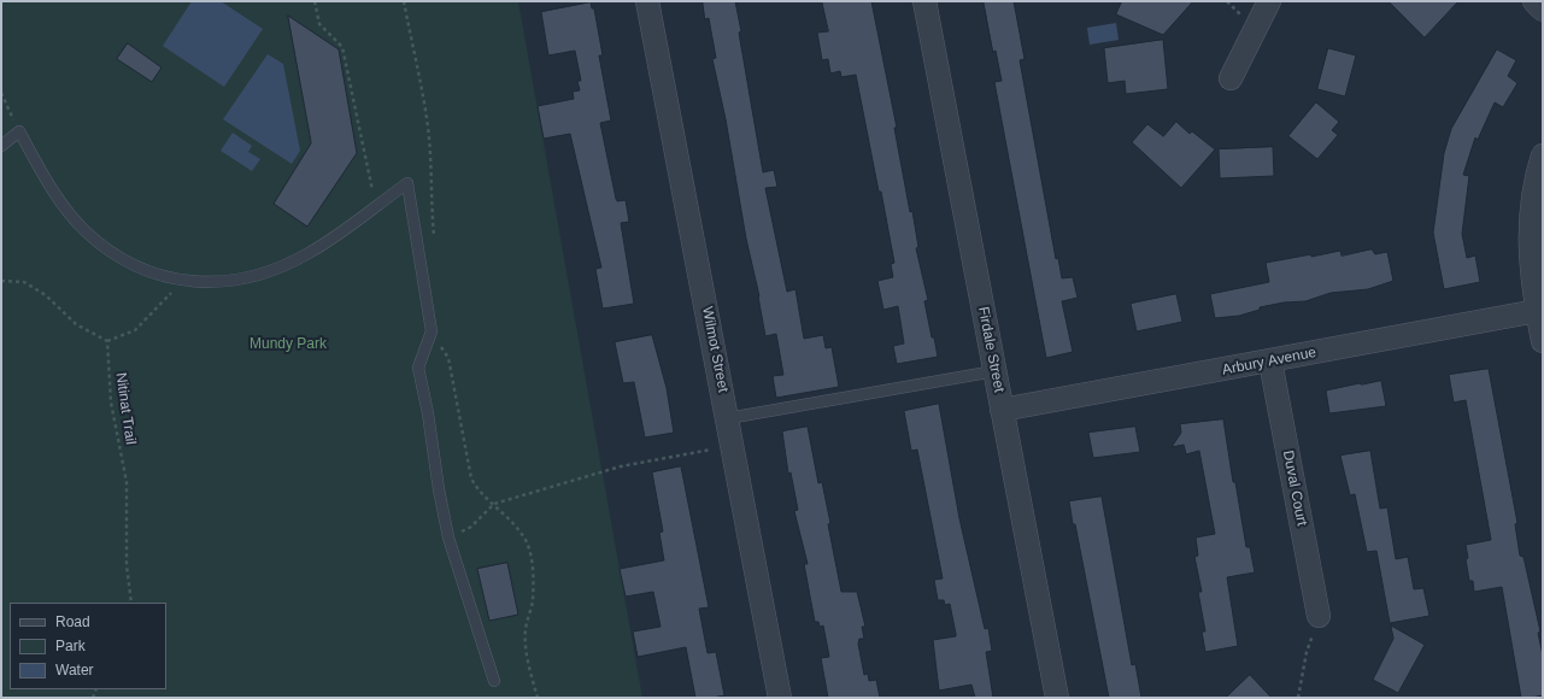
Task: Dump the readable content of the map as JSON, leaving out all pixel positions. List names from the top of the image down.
{
  "streets": {
    "street": [
      "Wilmot Street",
      "Firdale Street",
      "Arbury Avenue",
      "Duval Court"
    ],
    "path": ["Nitinat Trail"]
  },
  "crossings": [
    ["Firdale Street", "Arbury Avenue"],
    ["Arbury Avenue", "Duval Court"]
  ],
  "parks": ["Mundy Park"],
  "legend": ["Road", "Park", "Water"]
}
